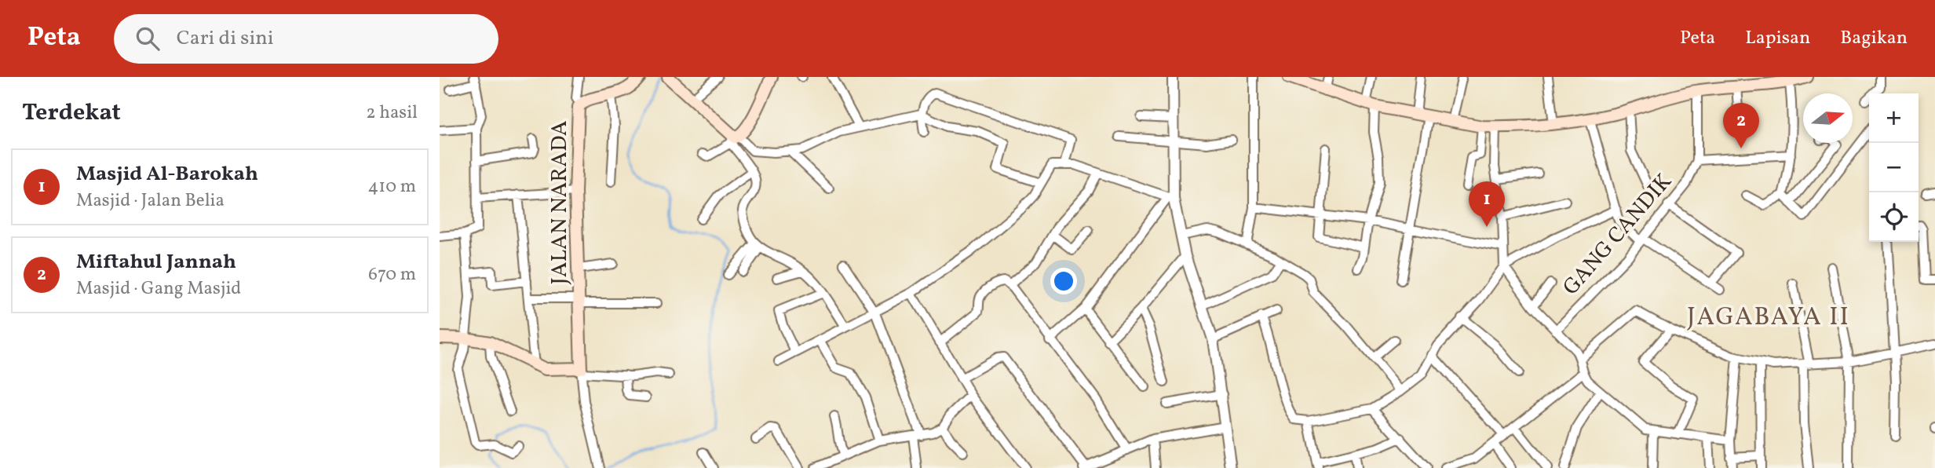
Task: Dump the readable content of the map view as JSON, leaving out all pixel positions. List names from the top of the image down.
{
  "streets": {
    "main road": ["JALAN NARADA"],
    "street": ["GANG CANDIK"]
  },
  "districts": ["JAGABAYA II"],
  "north": "right",
  "page": {
    "header": "Peta",
    "search": "Cari di sini",
    "nav": ["Peta", "Lapisan", "Bagikan"],
    "heading": ["Terdekat", "2 hasil"],
    "map_buttons": ["+", "−"],
    "pins": ["2", "1"],
    "list": [
      {
        "mark": "1",
        "name": "Masjid Al-Barokah",
        "note": "Masjid · Jalan Belia",
        "value": "410 m"
      },
      {
        "mark": "2",
        "name": "Miftahul Jannah",
        "note": "Masjid · Gang Masjid",
        "value": "670 m"
      }
    ]
  }
}
